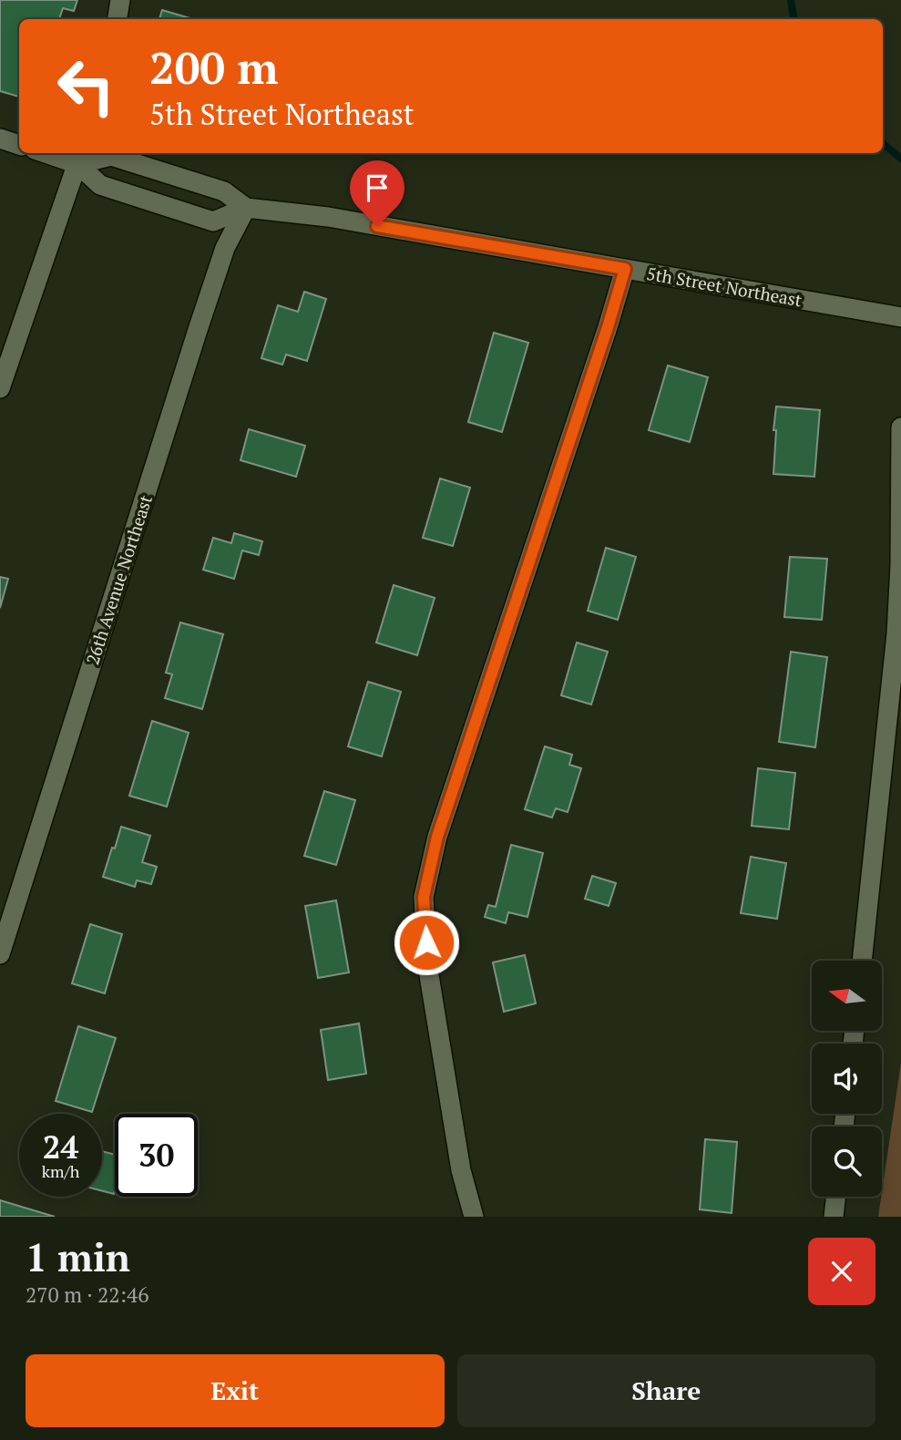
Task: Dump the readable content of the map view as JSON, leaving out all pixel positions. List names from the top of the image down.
{
  "streets": {
    "street": ["5th Street Northeast", "26th Avenue Northeast"]
  },
  "crossings": [
    ["5th Street Northeast", "26th Avenue Northeast"]
  ],
  "north": "left",
  "page": {
    "turn": ["200 m", "5th Street Northeast"],
    "speed": "24 km/h",
    "limit": "30",
    "heading": ["1 min", "270 m · 22:46"],
    "buttons": ["Exit", "Share"]
  }
}
